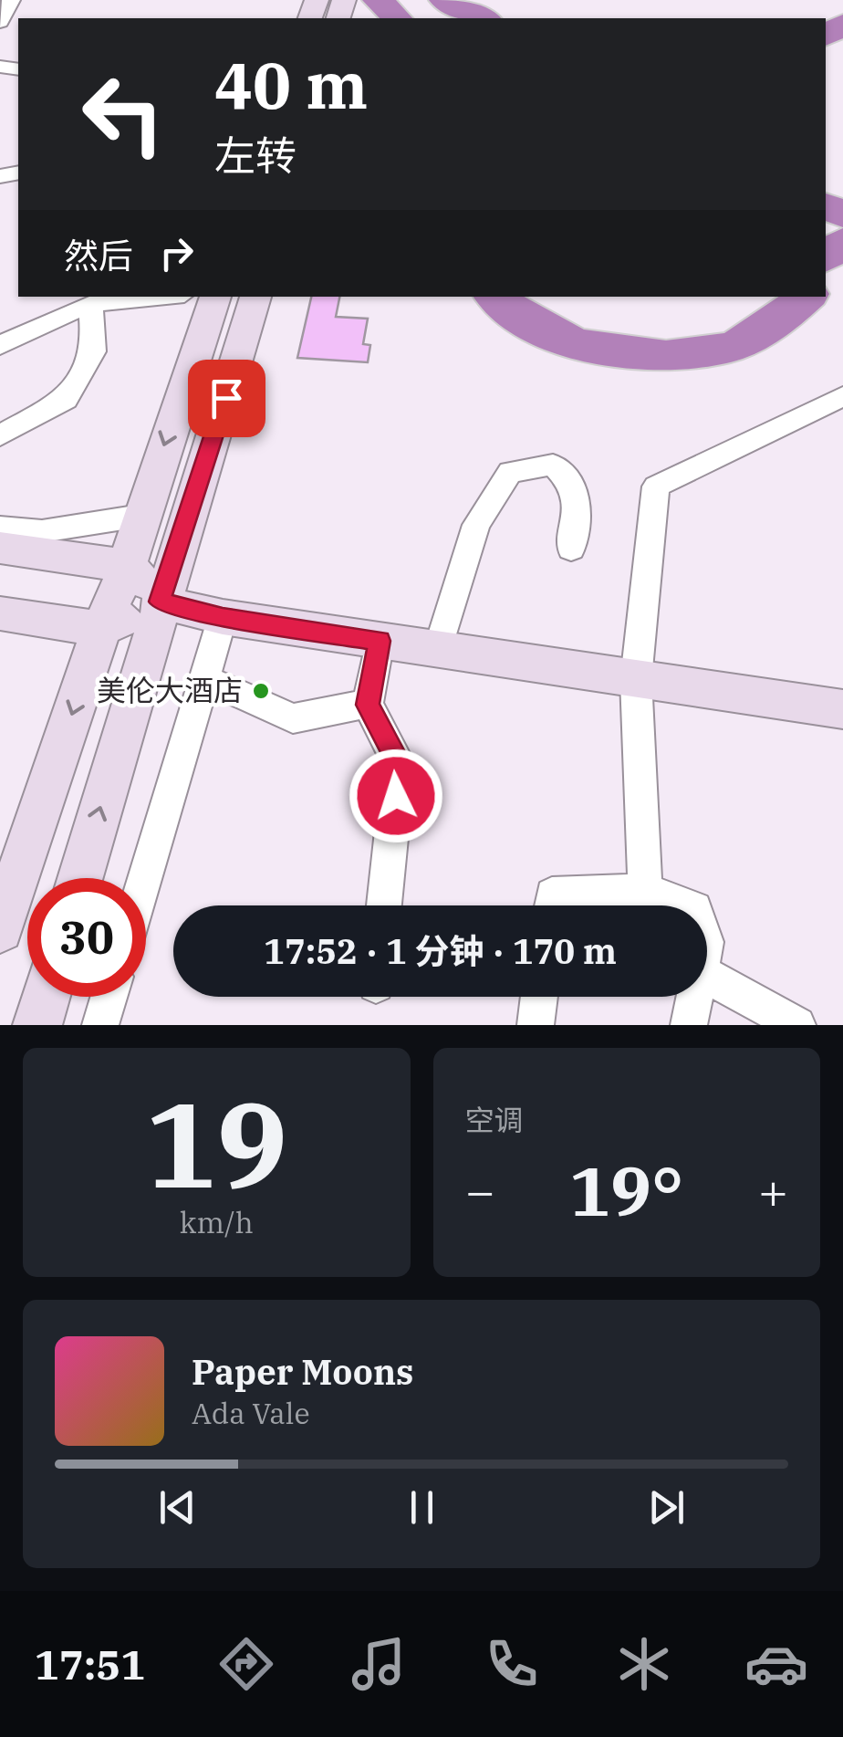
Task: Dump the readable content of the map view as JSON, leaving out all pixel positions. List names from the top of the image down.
{
  "places": ["美伦大酒店"],
  "page": {
    "turn": ["40 m", "左转"],
    "then": "然后",
    "limit": "30",
    "trip": "17:52 · 1 分钟 · 170 m",
    "tile": [
      ["19", "km/h"],
      "空调"
    ],
    "heat": ["−", "19°", "+"],
    "song": ["Paper Moons", "Ada Vale"],
    "tabs": "17:51"
  }
}
